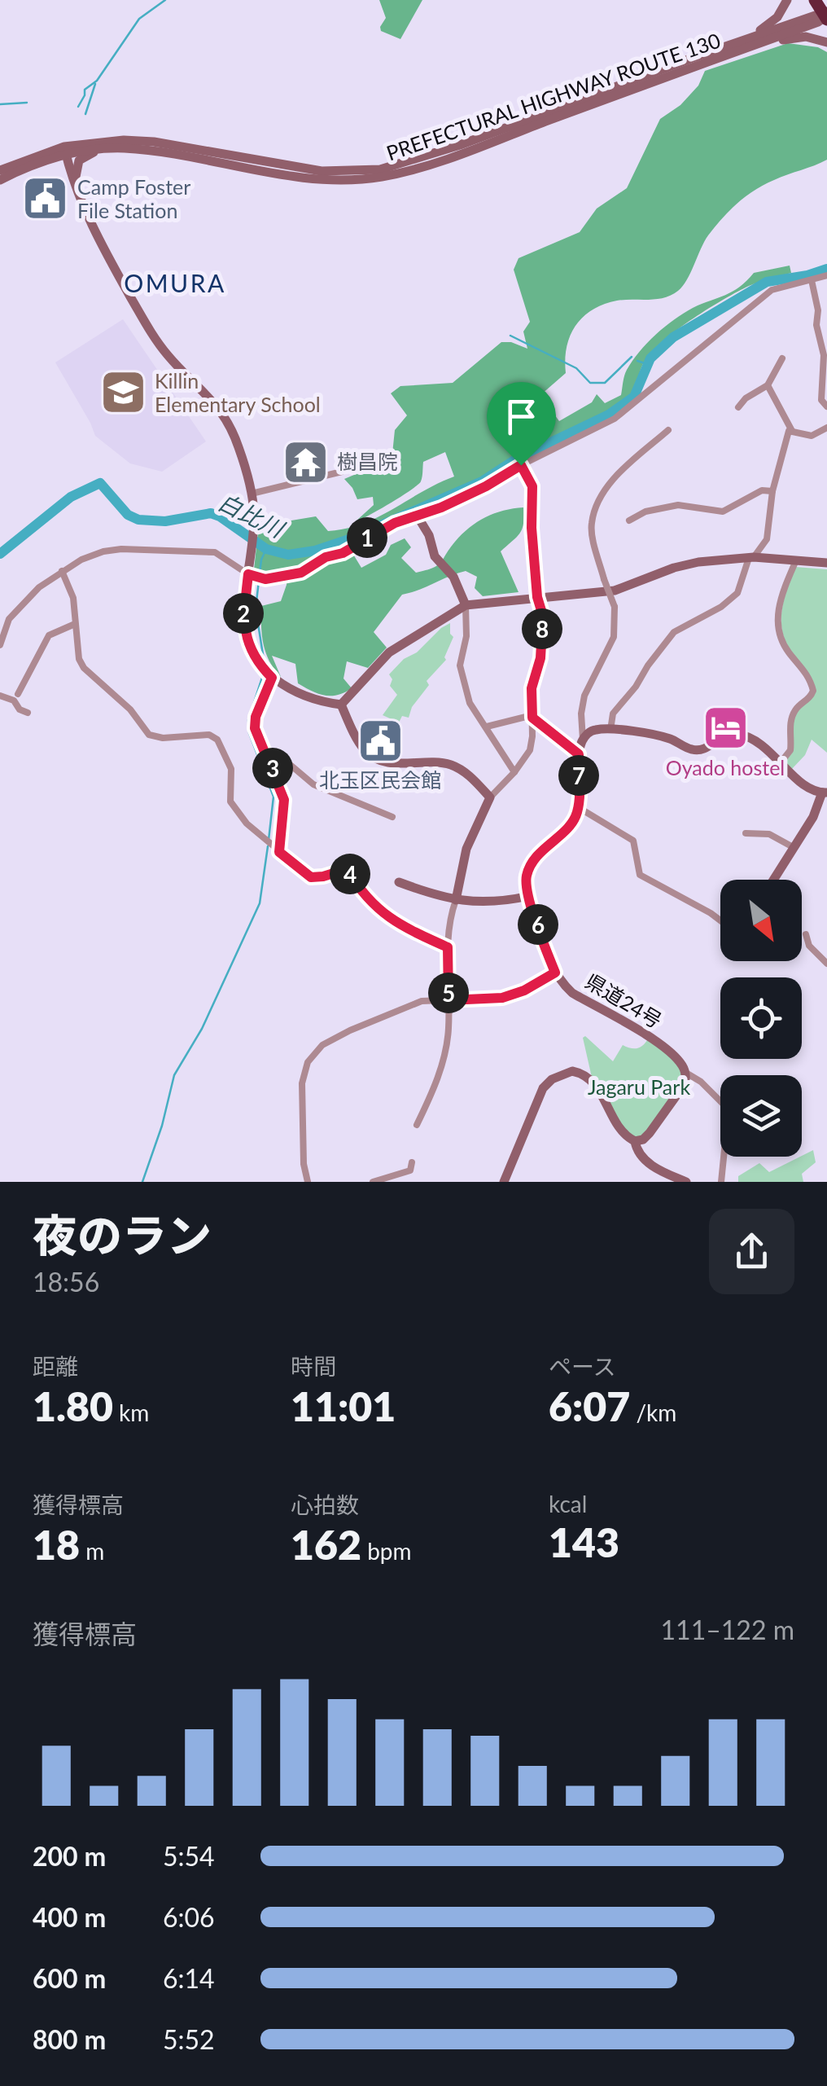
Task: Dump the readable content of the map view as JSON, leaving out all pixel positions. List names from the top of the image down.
{
  "streets": {
    "main road": ["PREFECTURAL HIGHWAY ROUTE 130", "県道24号"]
  },
  "districts": ["OMURA"],
  "water": ["白比川"],
  "parks": ["Jagaru Park"],
  "places": {
    "public building": ["Camp Foster File Station", "北玉区民会館"],
    "school or university": ["Killin Elementary School"],
    "temple": ["樹昌院"],
    "hotel": ["Oyado hostel"]
  },
  "north": "bottom right",
  "page": {
    "pins": [
      "1",
      "2",
      "8",
      "3",
      "7",
      "4",
      "6",
      "5"
    ],
    "heading": ["夜のラン", "18:56"],
    "stats": [
      ["距離", "1.80 km"],
      ["時間", "11:01"],
      ["ペース", "6:07 /km"],
      ["獲得標高", "18 m"],
      ["心拍数", "162 bpm"],
      ["kcal", "143"]
    ],
    "chart": ["獲得標高", "111–122 m"],
    "list": [
      {
        "name": "200 m",
        "note": "5:54"
      },
      {
        "name": "400 m",
        "note": "6:06"
      },
      {
        "name": "600 m",
        "note": "6:14"
      },
      {
        "name": "800 m",
        "note": "5:52"
      }
    ]
  }
}
